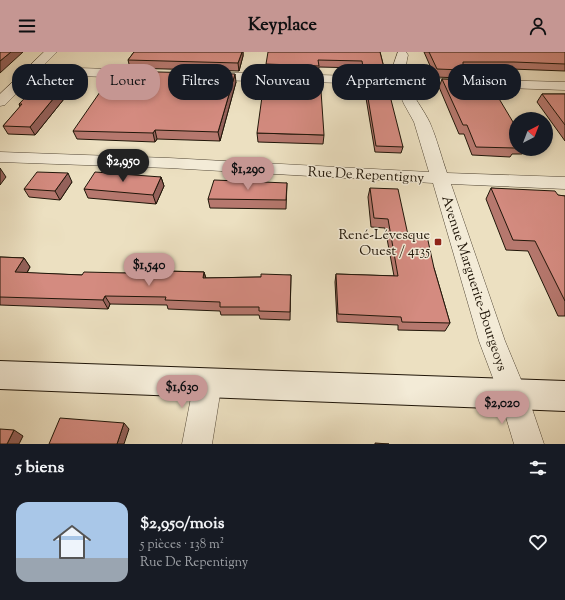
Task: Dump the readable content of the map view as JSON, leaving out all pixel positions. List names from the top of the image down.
{
  "streets": {
    "street": ["Rue De Repentigny", "Avenue Marguerite-Bourgeoys"]
  },
  "crossings": [
    ["Rue De Repentigny", "Avenue Marguerite-Bourgeoys"]
  ],
  "places": {
    "transit": ["René-Lévesque Ouest / 4135"]
  },
  "north": "top right",
  "page": {
    "header": "Keyplace",
    "chip": [
      "Acheter",
      "Louer",
      "Filtres",
      "Nouveau",
      "Appartement",
      "Maison"
    ],
    "price": [
      "$2,950",
      "$1,290",
      "$1,540",
      "$1,630",
      "$2,020"
    ],
    "heading": "5 biens",
    "list": [
      {
        "name": "$2,950/mois",
        "note": "5 pièces · 138 m² · Rue De Repentigny"
      }
    ]
  }
}
